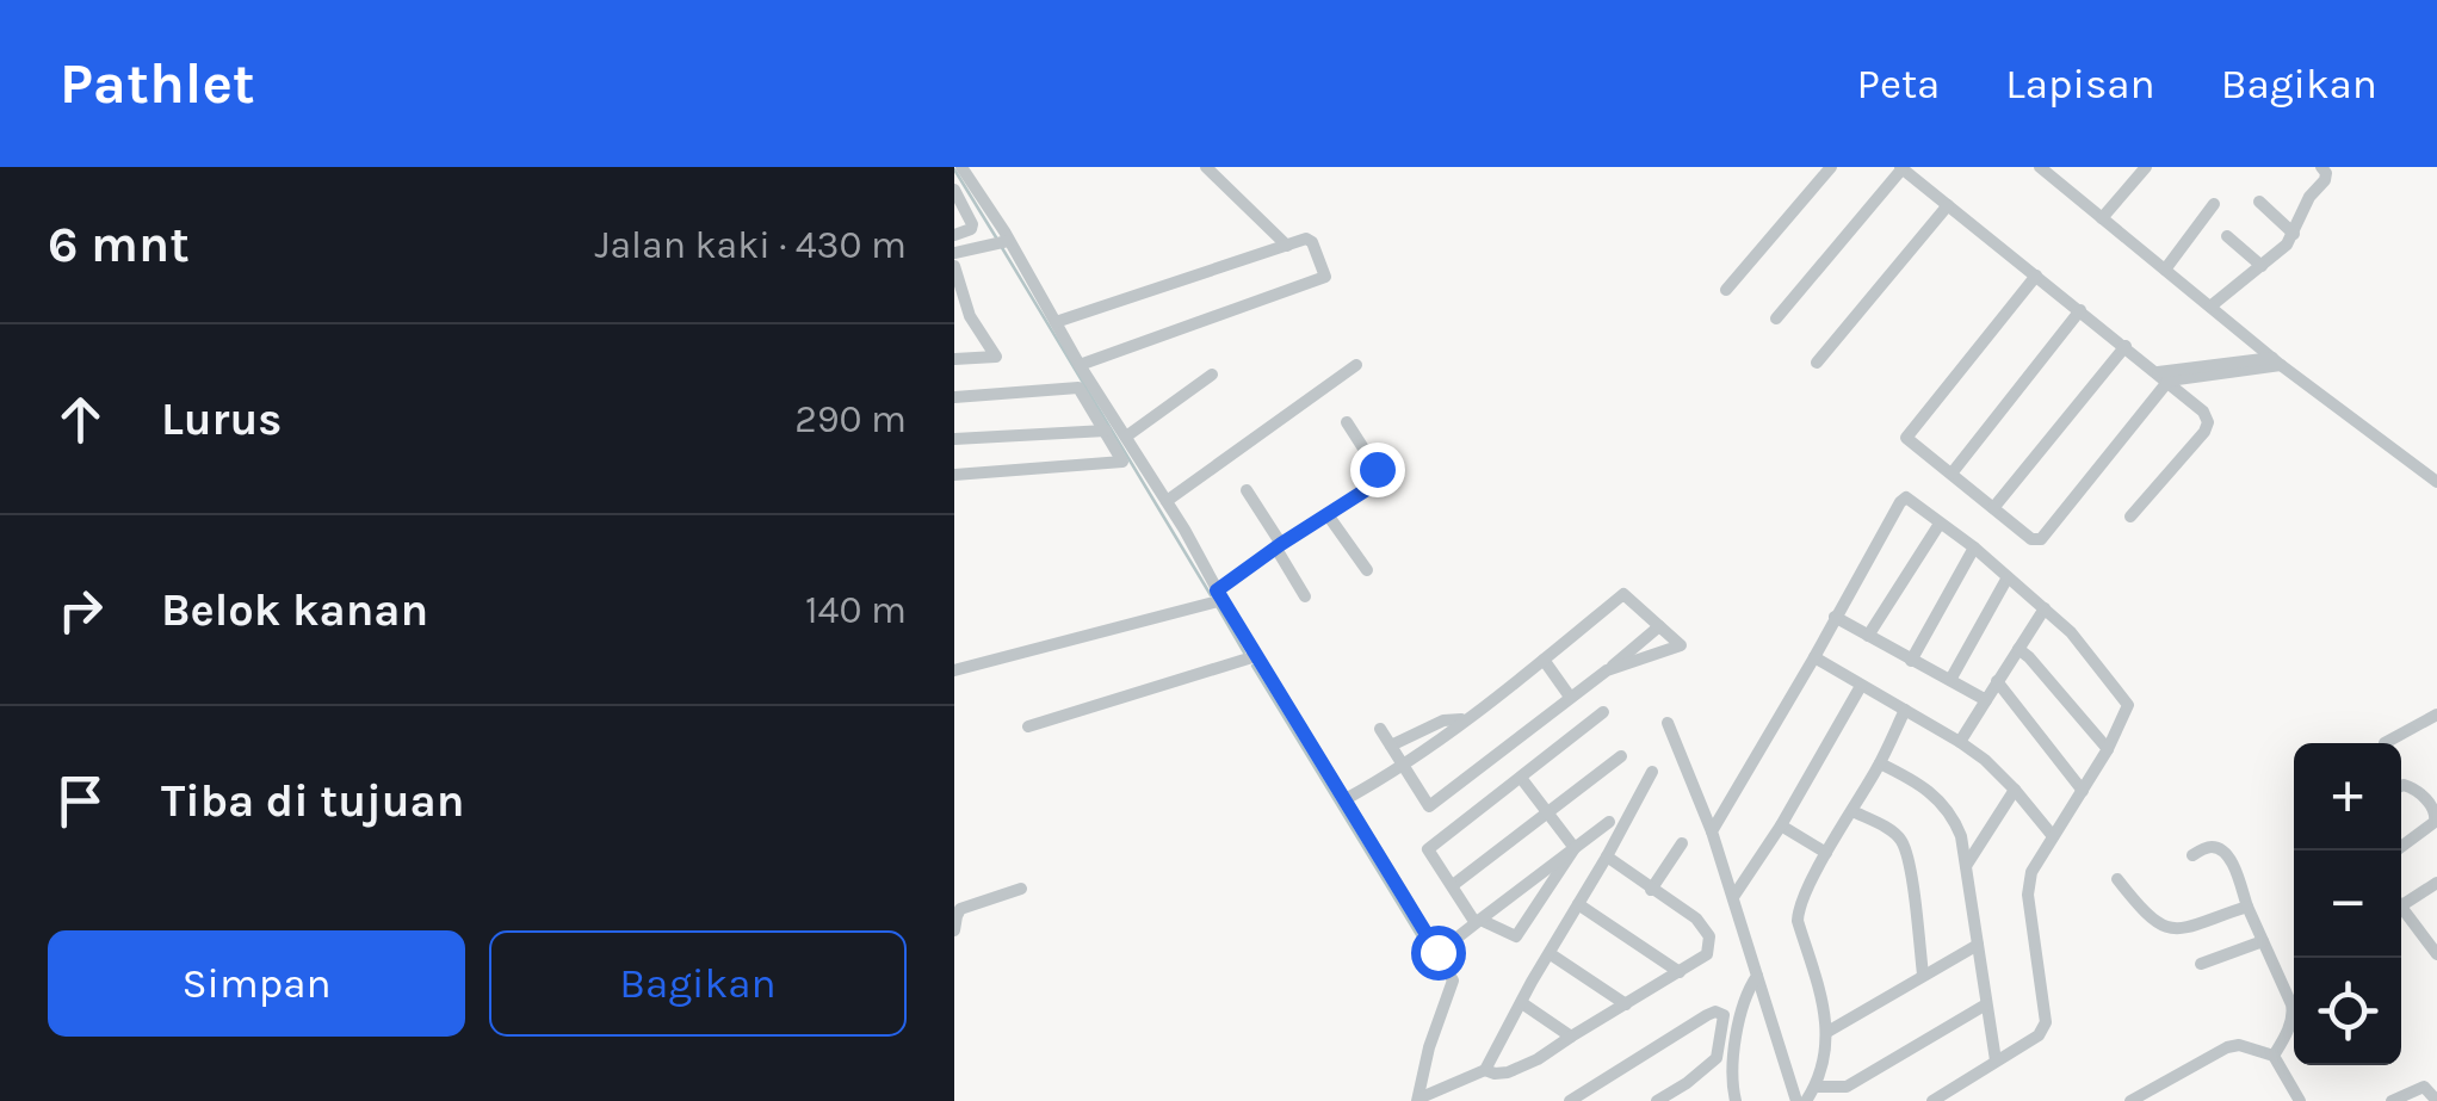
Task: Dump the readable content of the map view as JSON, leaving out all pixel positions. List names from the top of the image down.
{
  "page": {
    "header": "Pathlet",
    "nav": ["Peta", "Lapisan", "Bagikan"],
    "heading": ["6 mnt", "Jalan kaki · 430 m"],
    "list": [
      ["Lurus", "290 m"],
      ["Belok kanan", "140 m"],
      "Tiba di tujuan"
    ],
    "map_buttons": ["+", "−"],
    "buttons": ["Simpan", "Bagikan"]
  }
}
